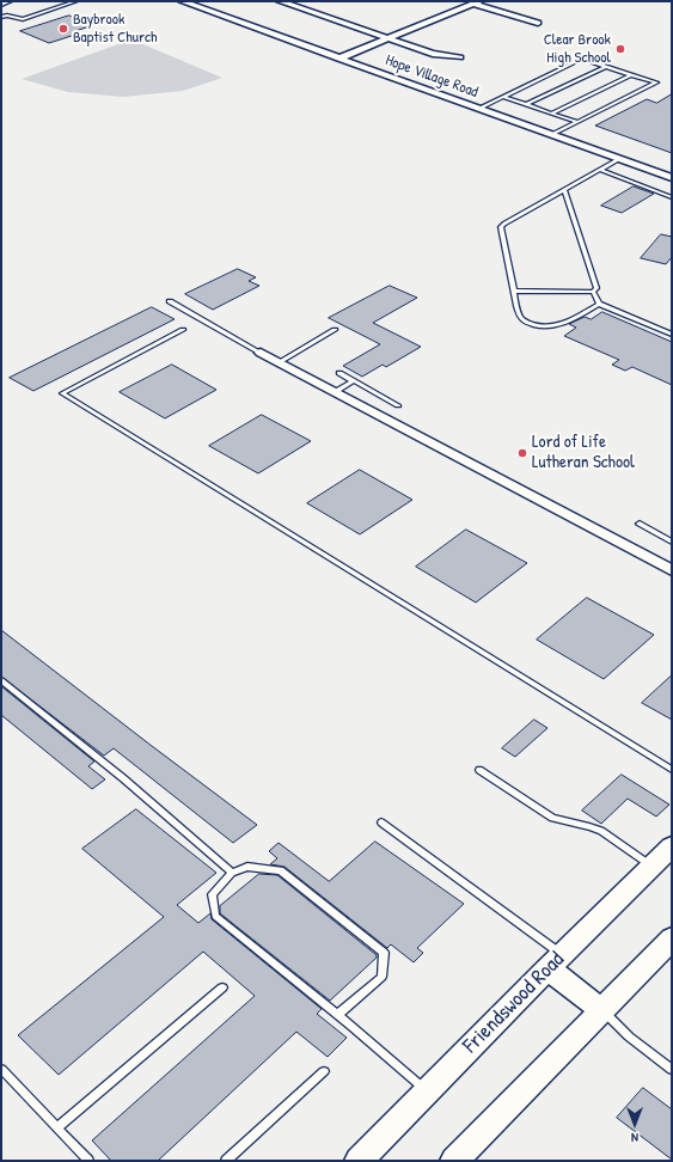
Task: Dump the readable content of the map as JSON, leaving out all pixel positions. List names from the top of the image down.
{
  "streets": {
    "main road": ["Friendswood Road"],
    "street": ["Hope Village Road"]
  },
  "places": ["Baybrook Baptist Church", "Clear Brook High School", "Lord of Life Lutheran School"],
  "north": "bottom"
}
